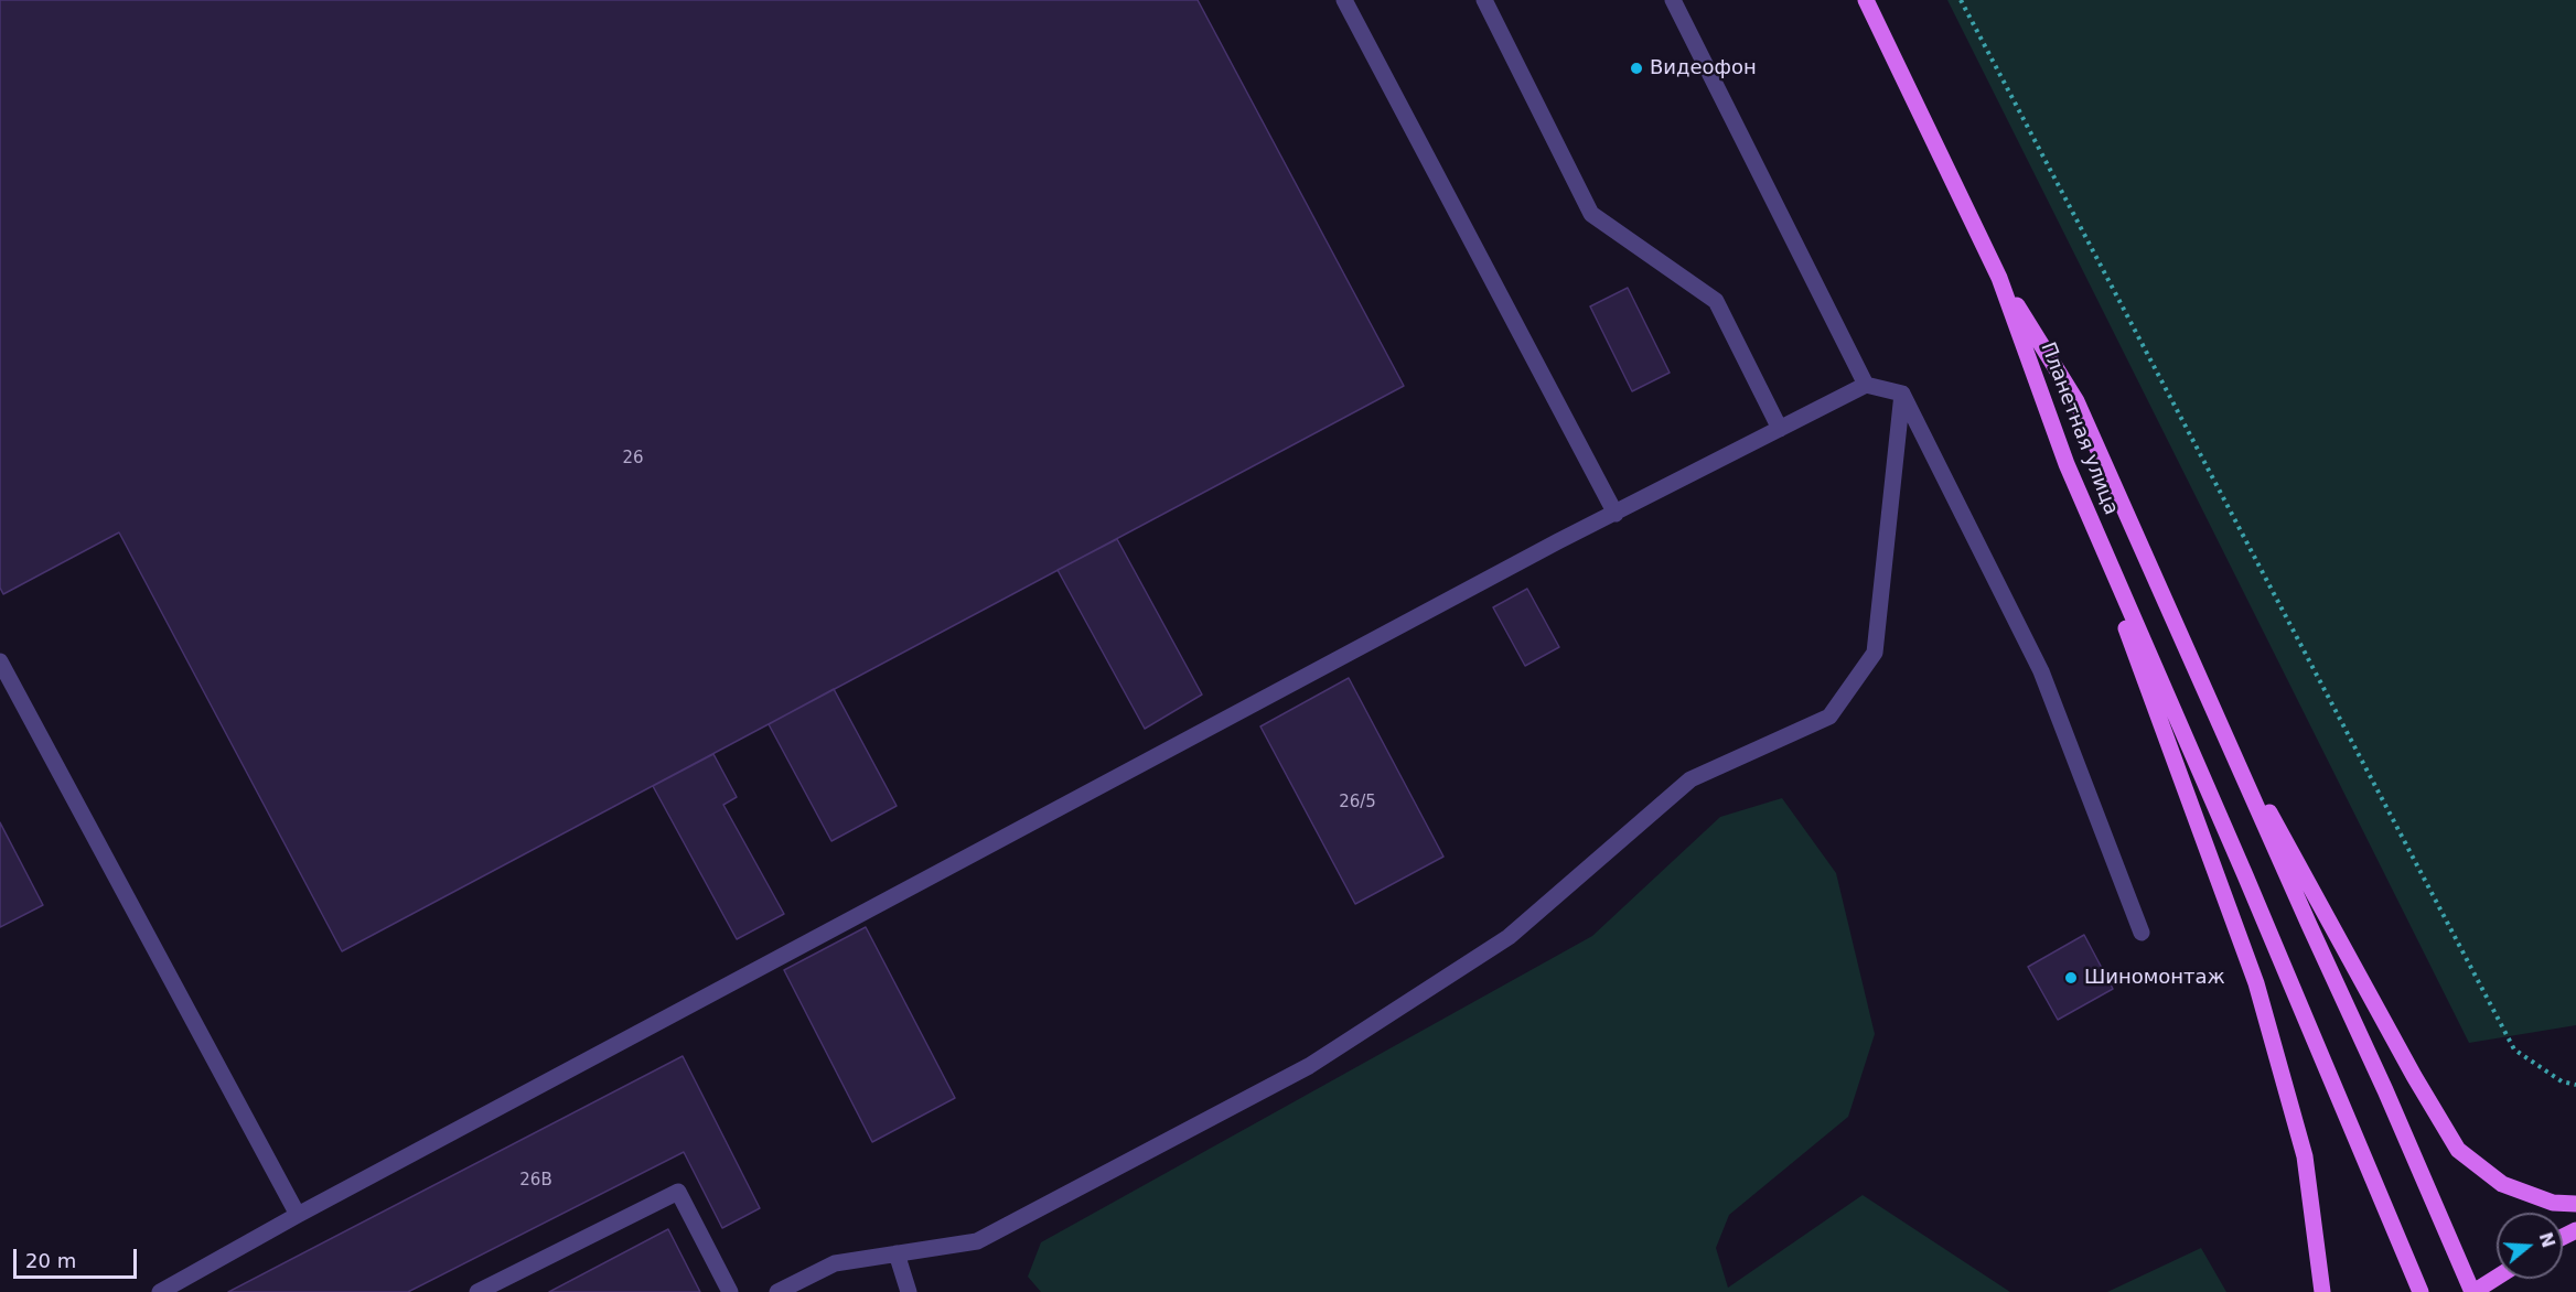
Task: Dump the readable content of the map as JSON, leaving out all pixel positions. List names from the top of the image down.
{
  "streets": {
    "main road": ["Планетная улица"]
  },
  "places": ["Видеофон", "Шиномонтаж"],
  "house_numbers": ["26", "26/5", "26В"],
  "scale_bar": "20 m",
  "north": "right"
}
